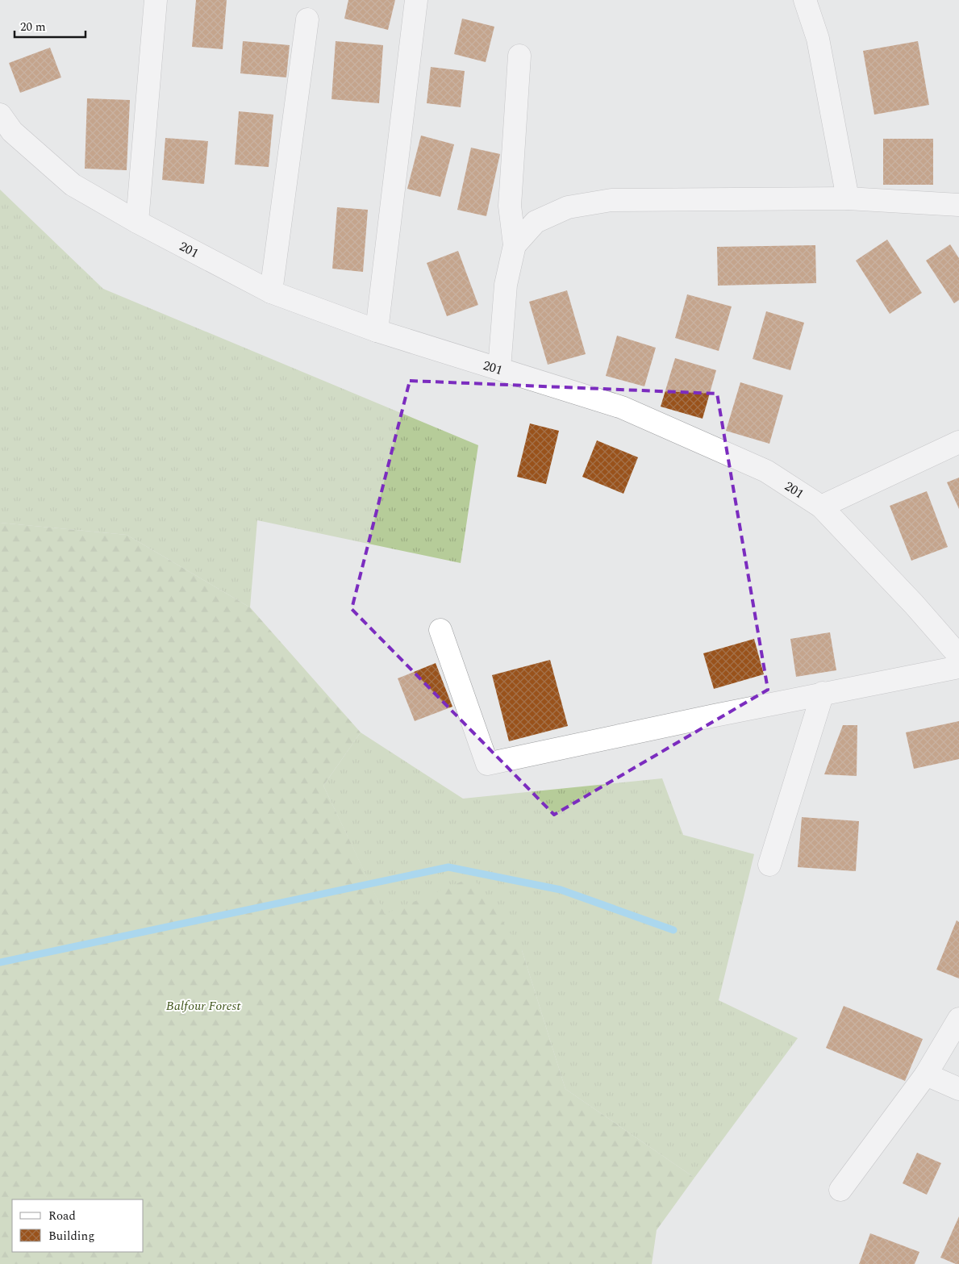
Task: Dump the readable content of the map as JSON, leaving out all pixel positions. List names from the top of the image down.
{
  "streets": {
    "street": ["201"]
  },
  "parks": ["Balfour Forest"],
  "legend": ["Road", "Building"],
  "scale_bar": "20 m"
}
